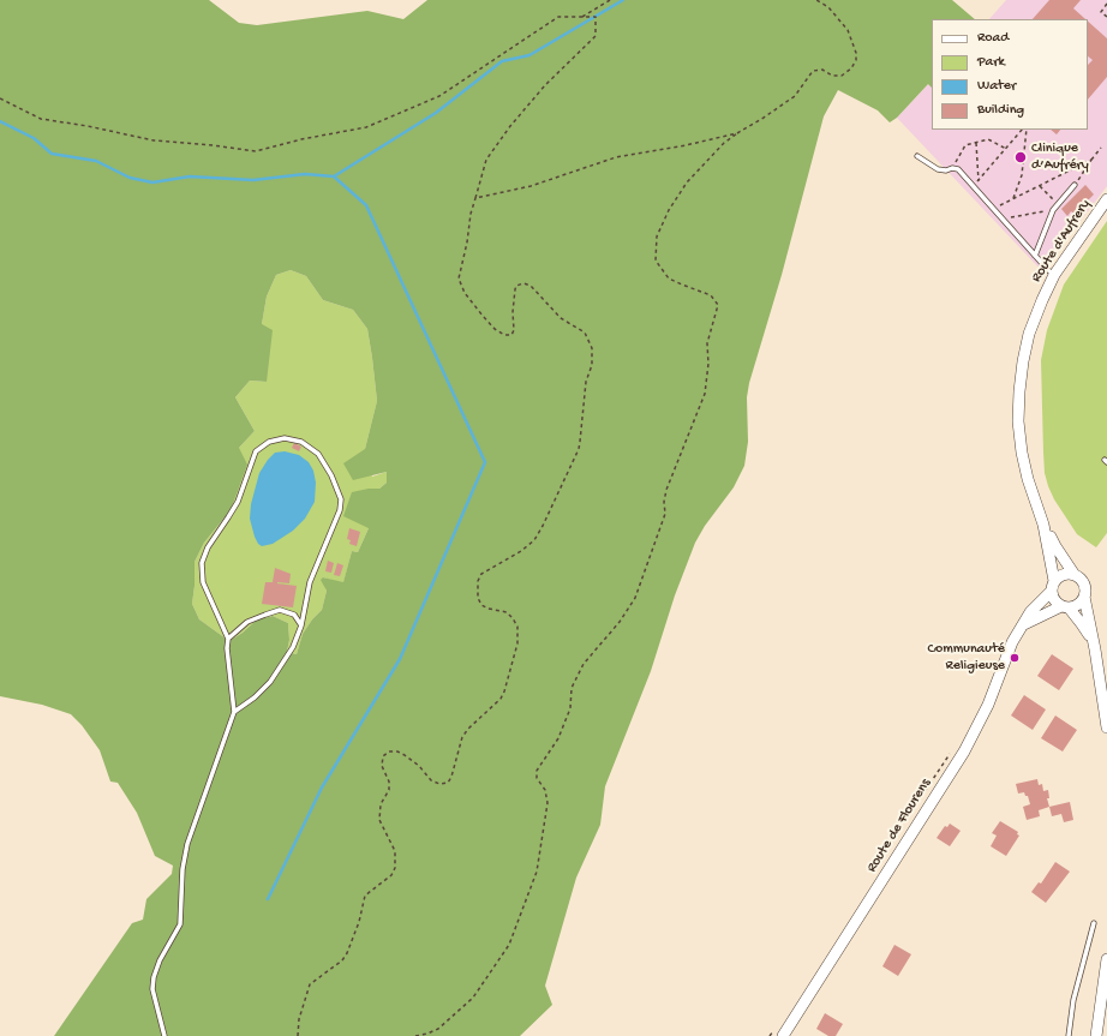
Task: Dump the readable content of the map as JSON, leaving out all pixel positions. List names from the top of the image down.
{
  "streets": {
    "street": ["Route d'Aufrery", "Route de Flourens"]
  },
  "crossings": [
    ["Route d'Aufrery", "Route de Flourens"]
  ],
  "places": ["Clinique d’Aufréry", "Communauté Religieuse"],
  "legend": [
    "Road",
    "Park",
    "Water",
    "Building"
  ]
}
